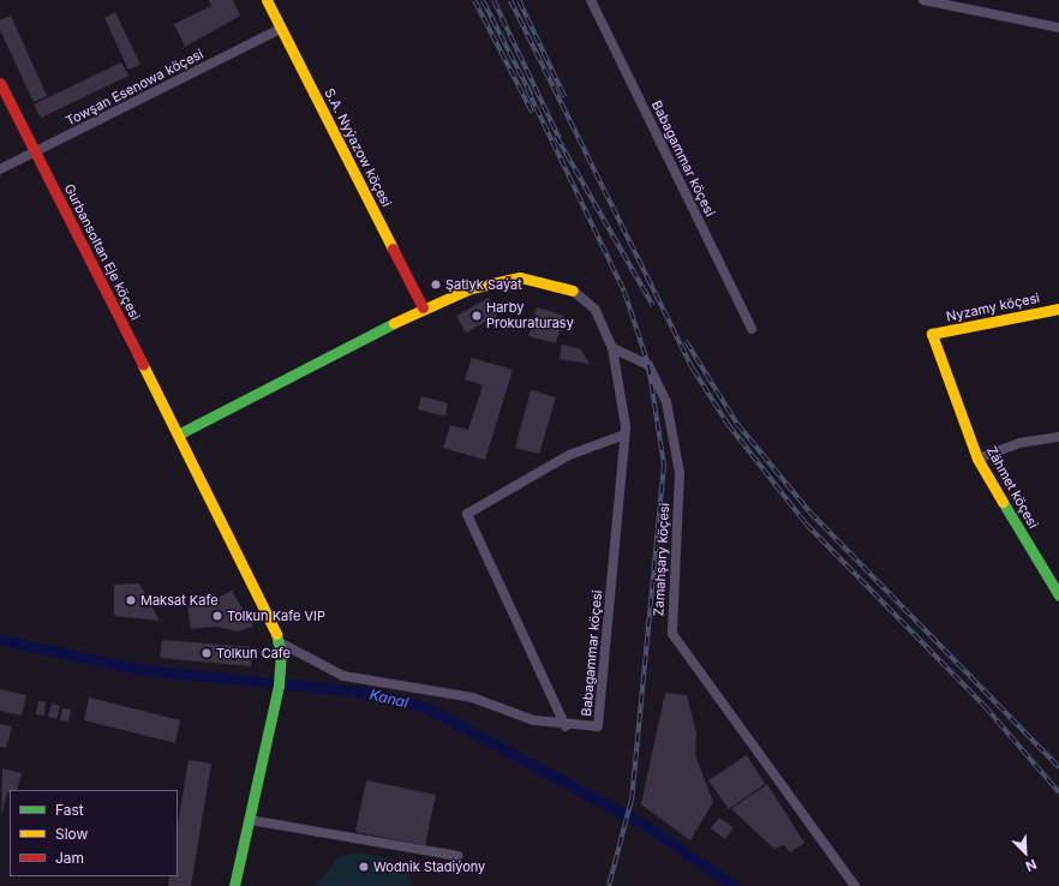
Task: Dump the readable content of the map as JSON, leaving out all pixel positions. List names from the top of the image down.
{
  "streets": {
    "street": [
      "Towşan Esenowa köçesi",
      "S.A. Nyýazow köçesi",
      "Babagammar köçesi",
      "Gurbansoltan Eje köçesi",
      "Nyzamy köçesi",
      "Zähmet köçesi",
      "Zamahşary köçesi"
    ]
  },
  "crossings": [
    ["Towşan Esenowa köçesi", "S.A. Nyýazow köçesi"],
    ["Towşan Esenowa köçesi", "Gurbansoltan Eje köçesi"],
    ["Babagammar köçesi", "Gurbansoltan Eje köçesi"],
    ["Babagammar köçesi", "Zamahşary köçesi"],
    ["Nyzamy köçesi", "Zähmet köçesi"]
  ],
  "water": ["Kanal"],
  "places": [
    "Şatlyk Saýat",
    "Harby Prokuraturasy",
    "Maksat Kafe",
    "Tolkun Kafe VIP",
    "Tolkun Cafe",
    "Wodnik Stadiýony"
  ],
  "legend": ["Fast", "Slow", "Jam"],
  "north": "bottom right"
}
